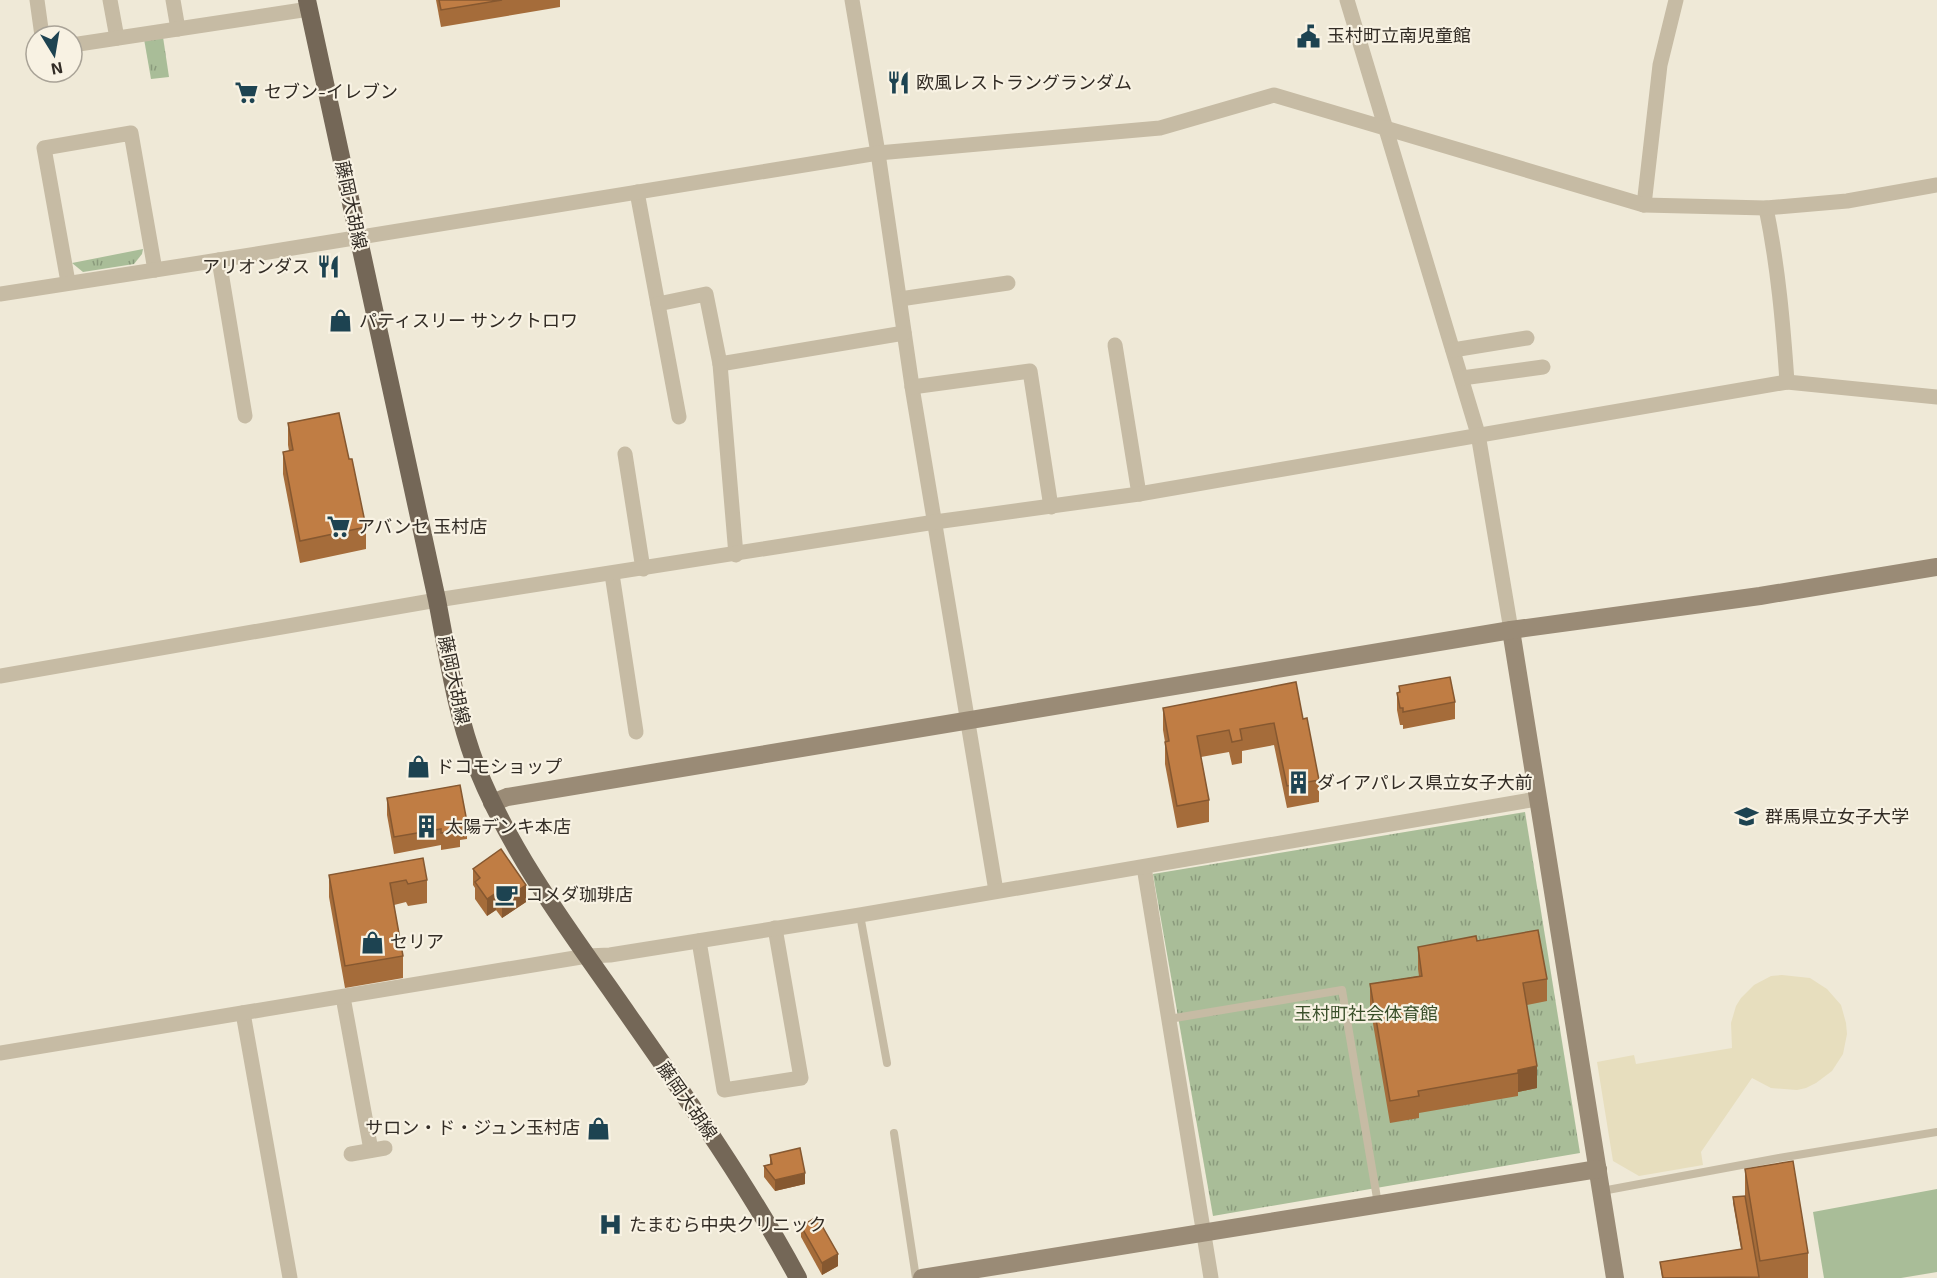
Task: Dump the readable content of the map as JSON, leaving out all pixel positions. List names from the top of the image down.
{
  "streets": {
    "main road": ["藤岡大胡線"]
  },
  "parks": ["玉村町社会体育館"],
  "places": {
    "public building": ["玉村町立南児童館"],
    "restaurant": ["欧風レストラングランダム", "アリオンダス"],
    "supermarket": ["セブン-イレブン", "アバンセ 玉村店"],
    "shop": [
      "パティスリー サンクトロワ",
      "ドコモショップ",
      "セリア",
      "サロン・ド・ジュン玉村店"
    ],
    "building": ["ダイアパレス県立女子大前", "太陽デンキ本店"],
    "school or university": ["群馬県立女子大学"],
    "cafe": ["コメダ珈琲店"],
    "hospital": ["たまむら中央クリニック"]
  },
  "north": "bottom"
}
